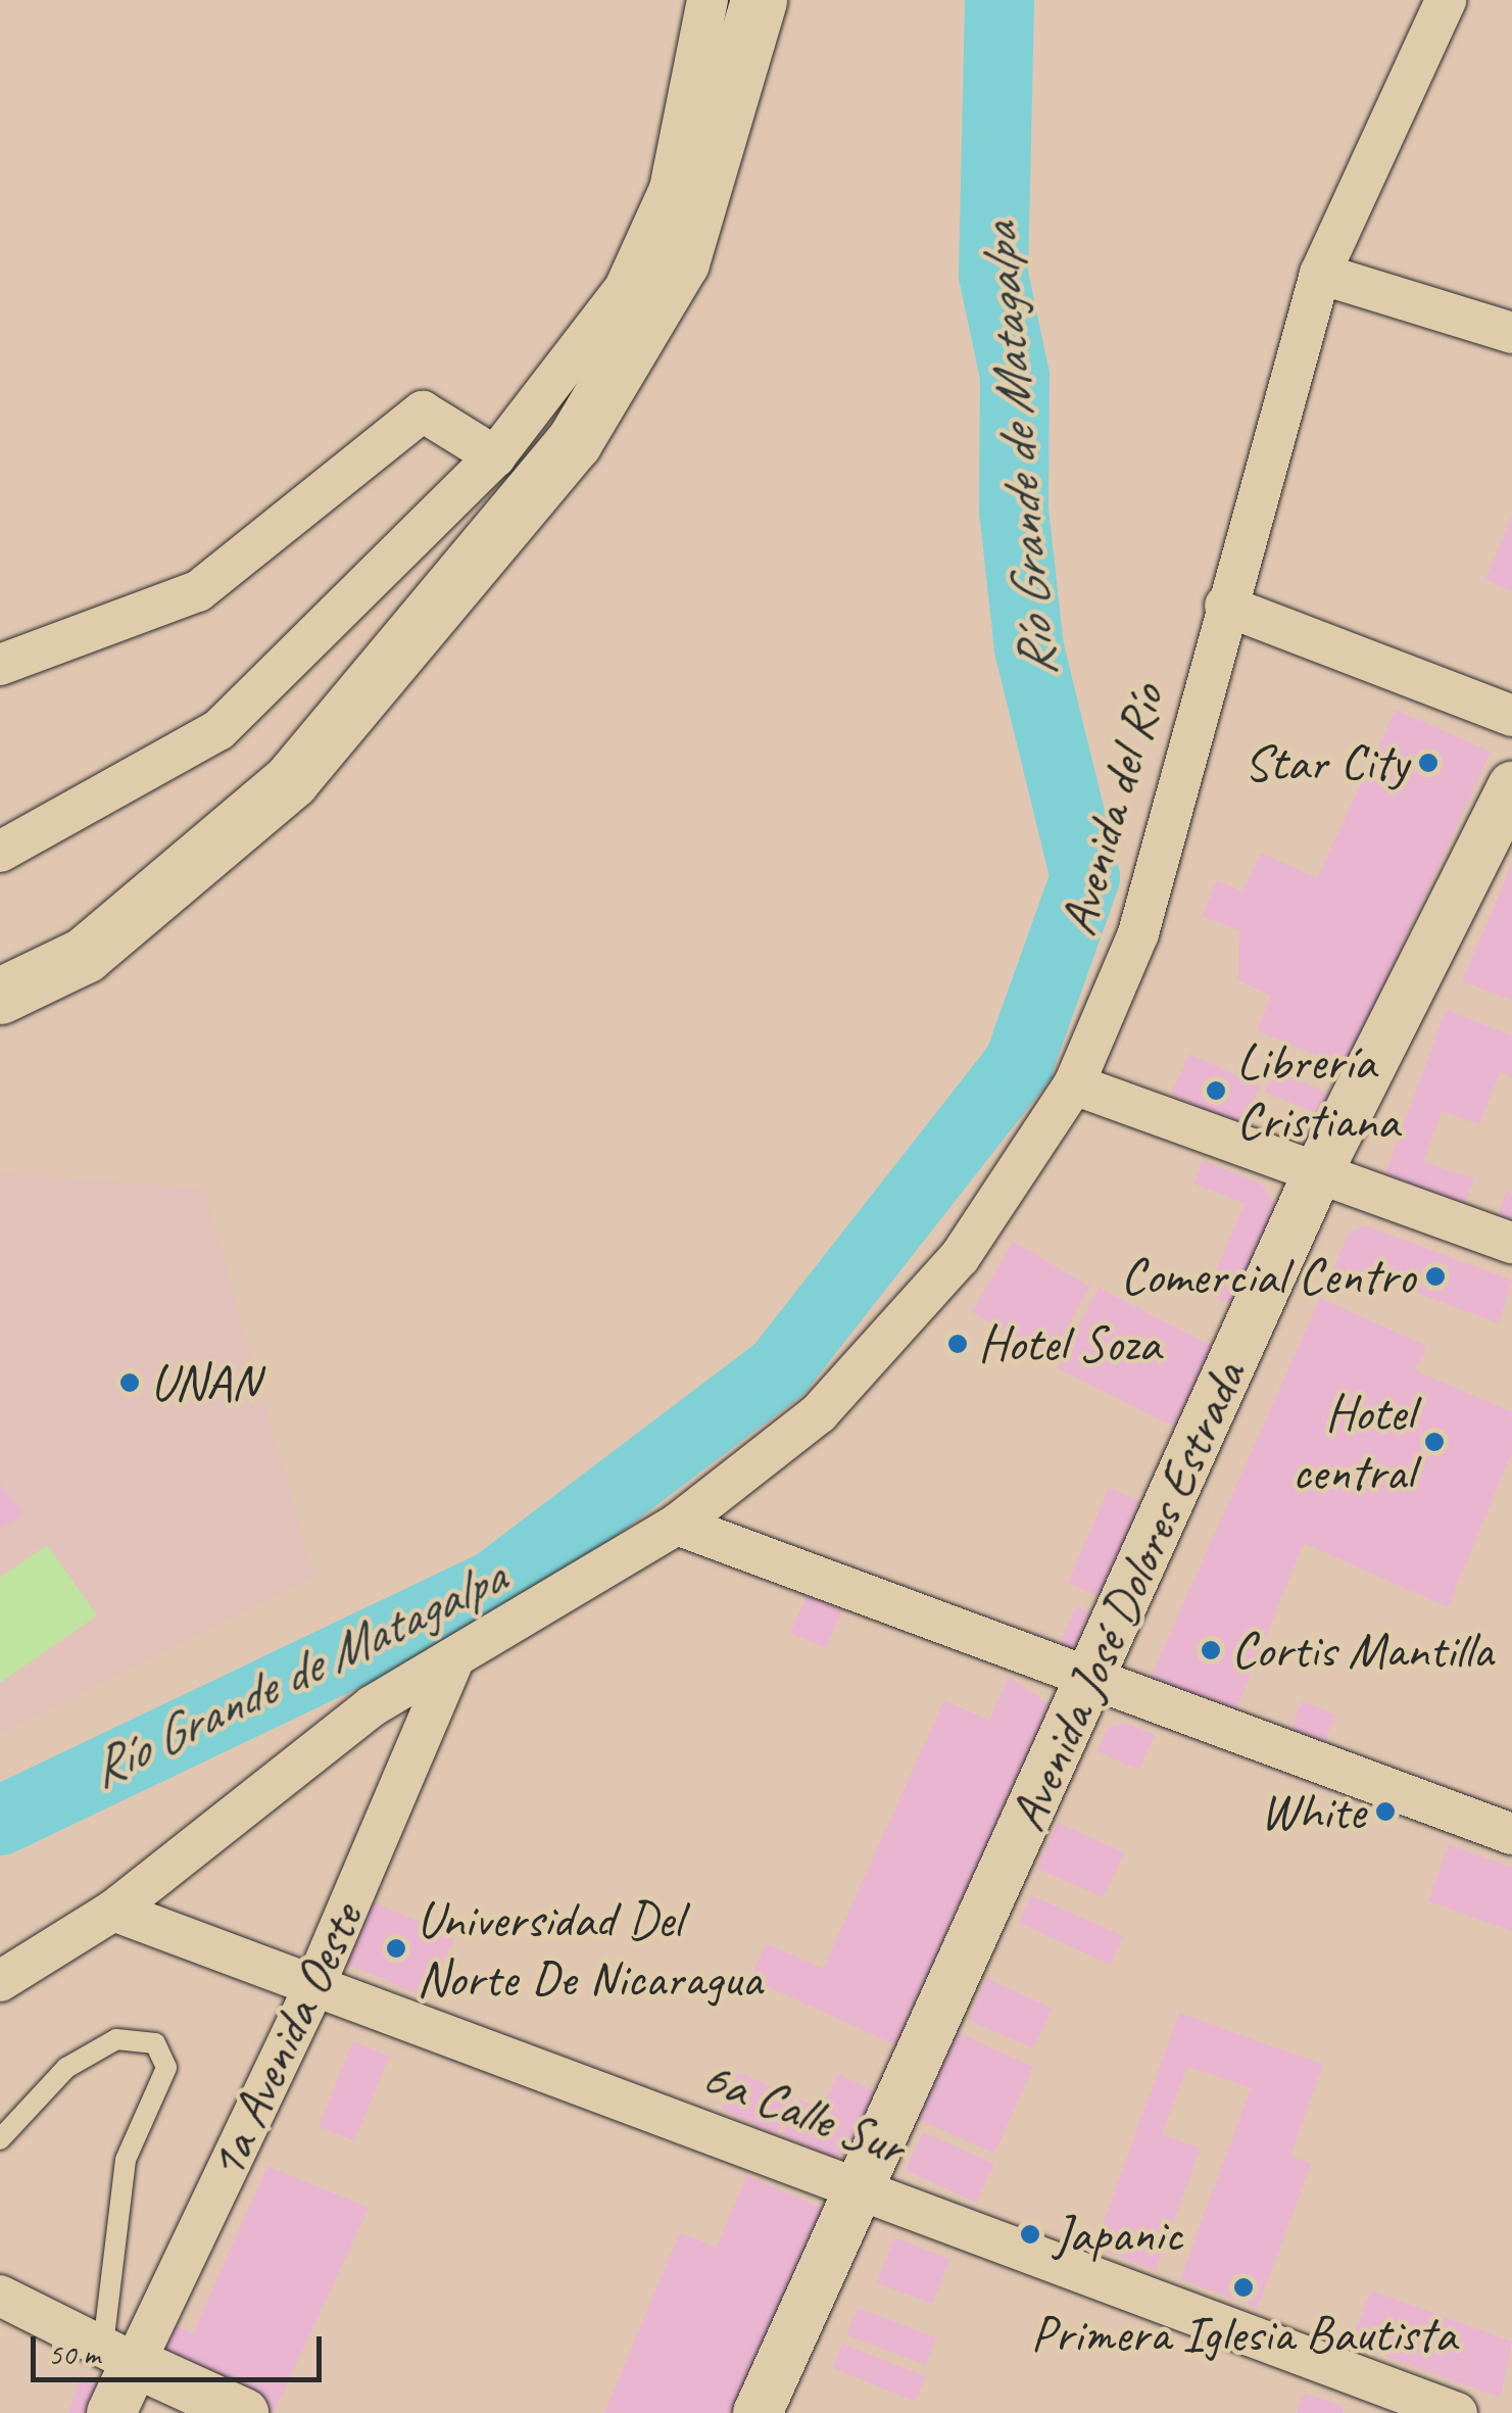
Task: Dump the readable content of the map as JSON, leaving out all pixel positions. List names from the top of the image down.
{
  "streets": {
    "street": [
      "Avenida del Río",
      "Avenida José Dolores Estrada",
      "1a Avenida Oeste",
      "6a Calle Sur"
    ]
  },
  "crossings": [
    ["Avenida del Río", "1a Avenida Oeste"],
    ["Avenida del Río", "6a Calle Sur"],
    ["Avenida José Dolores Estrada", "6a Calle Sur"],
    ["1a Avenida Oeste", "6a Calle Sur"]
  ],
  "water": ["Río Grande de Matagalpa"],
  "places": [
    "Star City",
    "Librería Cristiana",
    "Comercial Centro",
    "Hotel Soza",
    "UNAN",
    "Hotel central",
    "Cortis Mantilla",
    "White",
    "Universidad Del Norte De Nicaragua",
    "Japanic",
    "Primera Iglesia Bautista"
  ],
  "scale_bar": "50 m"
}
